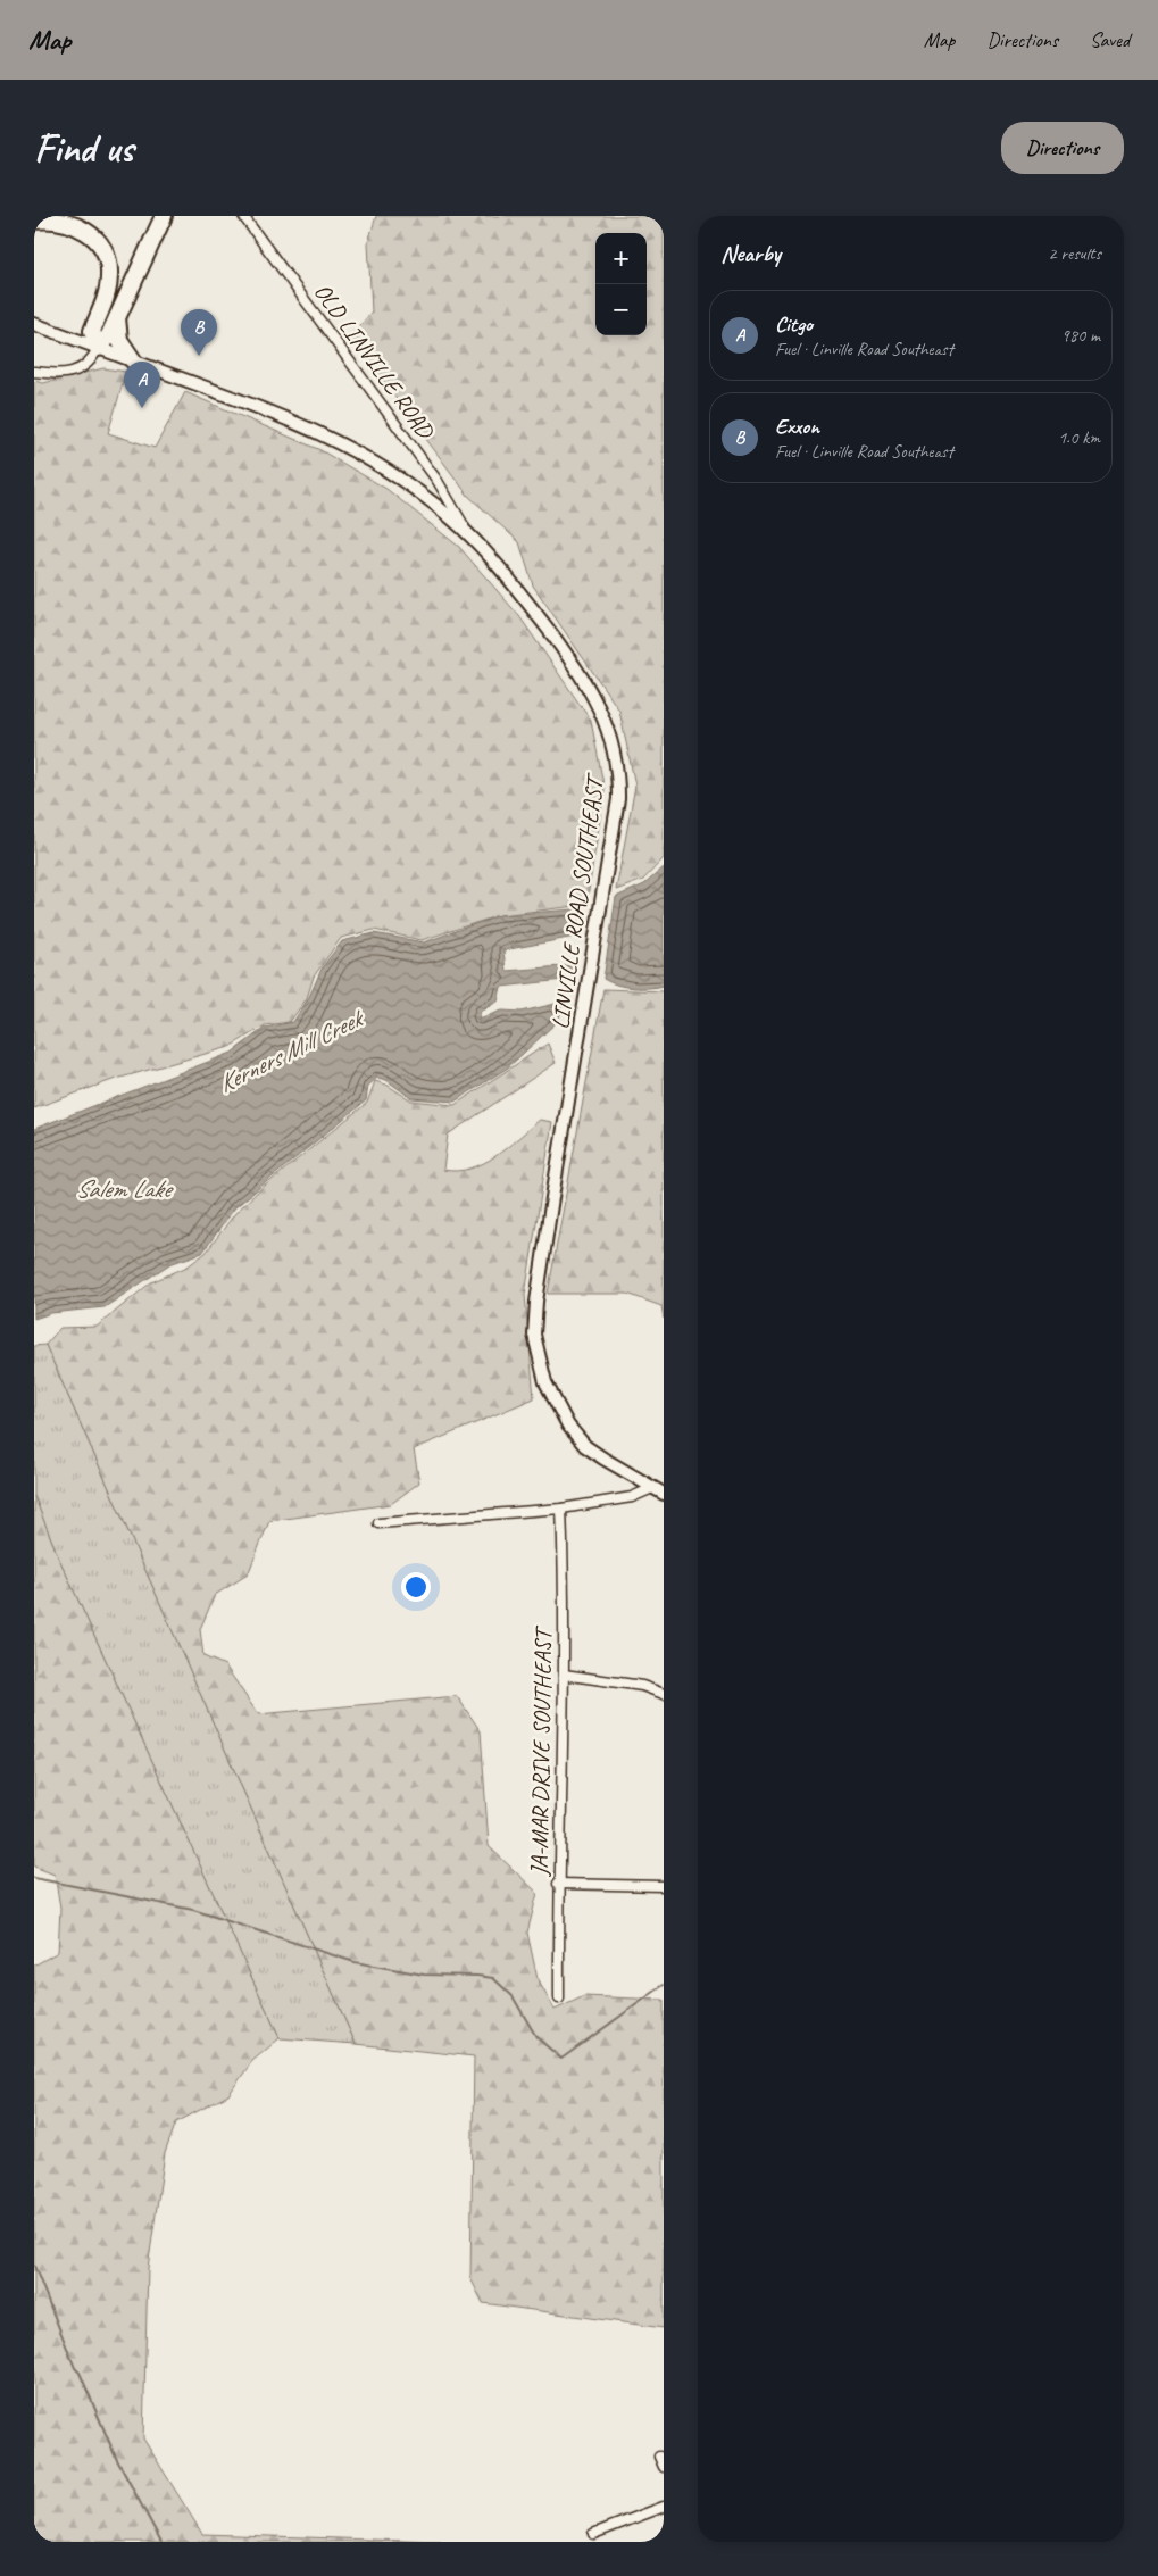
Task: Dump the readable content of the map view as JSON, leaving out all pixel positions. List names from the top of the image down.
{
  "streets": {
    "main road": ["LINVILLE ROAD SOUTHEAST"],
    "street": ["OLD LINVILLE ROAD", "JA-MAR DRIVE SOUTHEAST"]
  },
  "crossings": [
    ["OLD LINVILLE ROAD", "LINVILLE ROAD SOUTHEAST"]
  ],
  "water": ["Kerners Mill Creek", "Salem Lake"],
  "page": {
    "header": "Map",
    "nav": ["Map", "Directions", "Saved"],
    "buttons": "Directions",
    "title": "Find us",
    "heading": ["Nearby", "2 results"],
    "map_buttons": ["+", "−"],
    "list": [
      {
        "mark": "A",
        "name": "Citgo",
        "note": "Fuel · Linville Road Southeast",
        "value": "980 m"
      },
      {
        "mark": "B",
        "name": "Exxon",
        "note": "Fuel · Linville Road Southeast",
        "value": "1.0 km"
      }
    ],
    "pins": ["B", "A"]
  }
}
